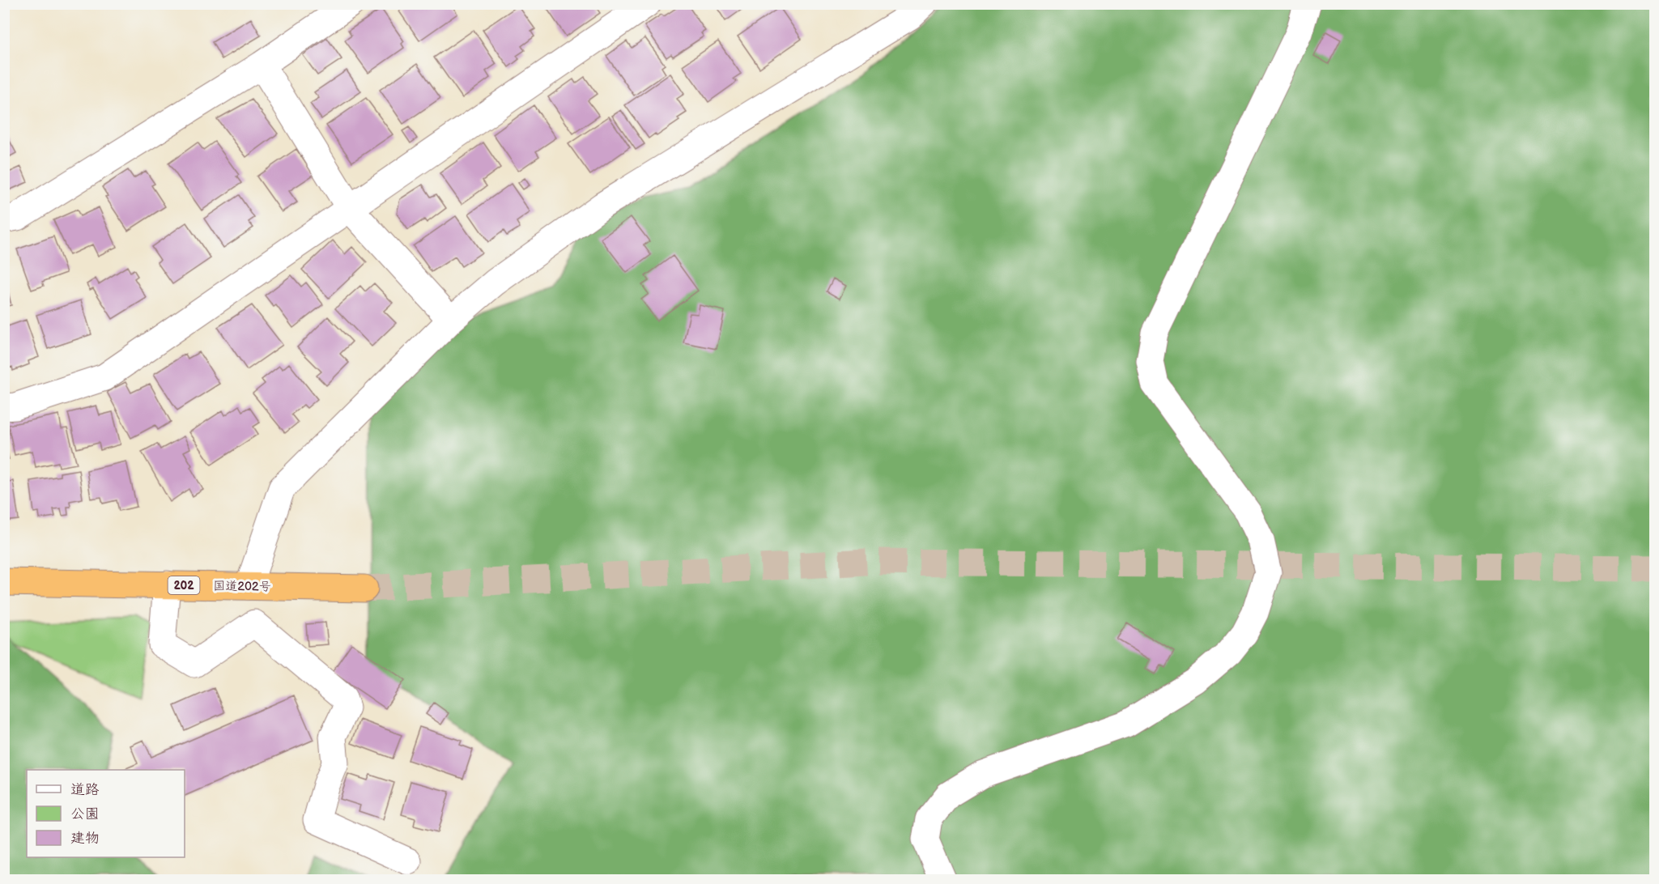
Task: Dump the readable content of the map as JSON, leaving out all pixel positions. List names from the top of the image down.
{
  "streets": {
    "highway": ["202", "国道202号"]
  },
  "legend": ["道路", "公園", "建物"]
}
